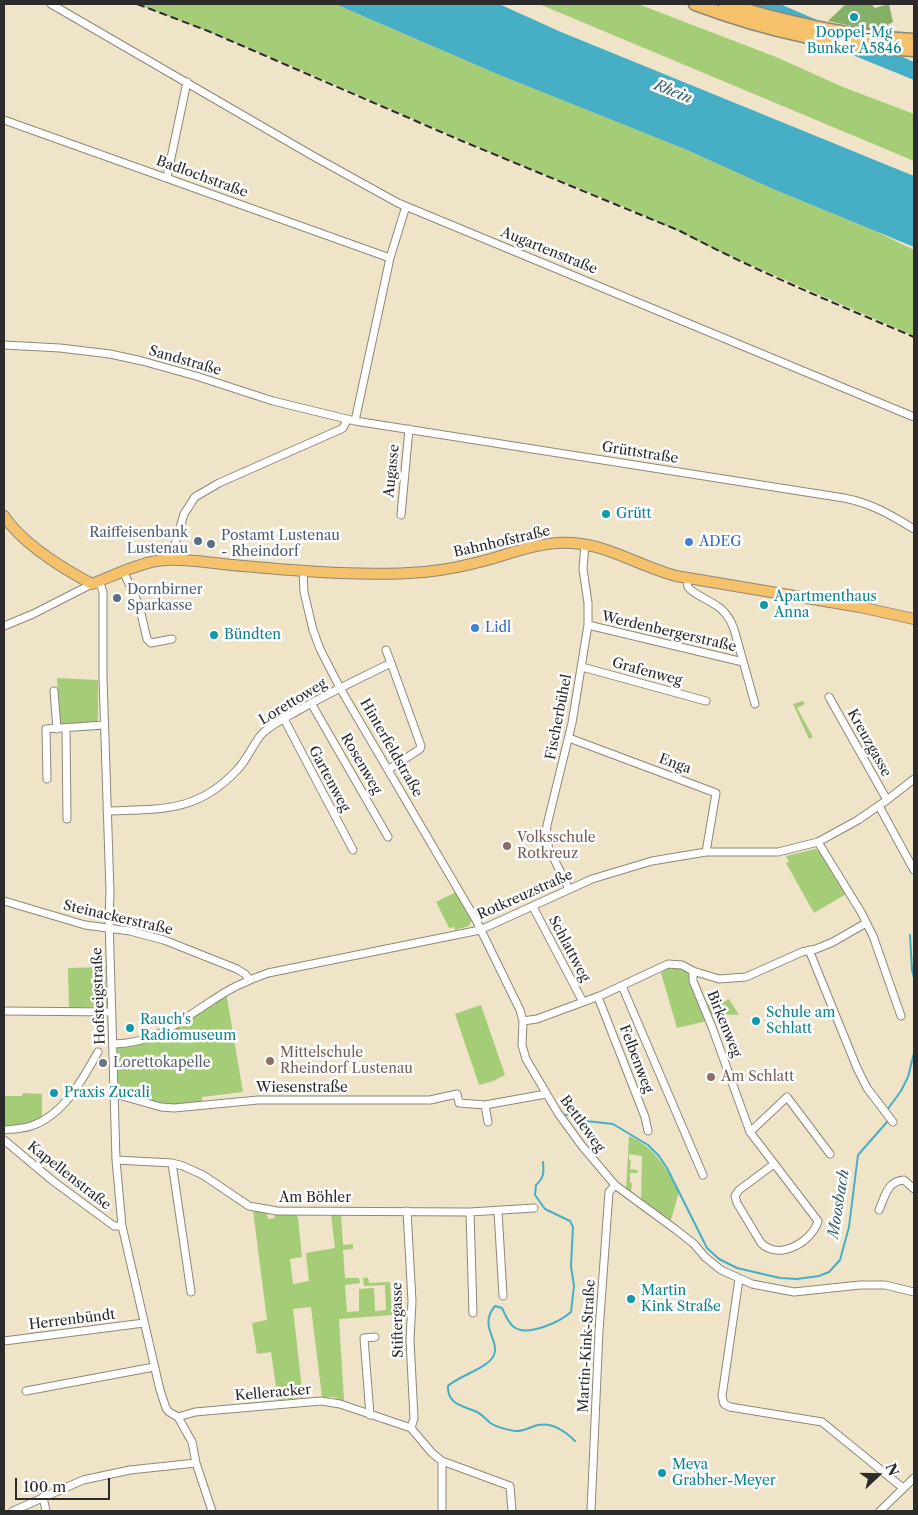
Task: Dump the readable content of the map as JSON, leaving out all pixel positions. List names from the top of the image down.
{
  "streets": {
    "main road": ["Bahnhofstraße"],
    "street": [
      "Badlochstraße",
      "Augartenstraße",
      "Sandstraße",
      "Grüttstraße",
      "Augasse",
      "Werdenbergerstraße",
      "Grafenweg",
      "Lorettoweg",
      "Fischerbühel",
      "Kreuzgasse",
      "Hinterfeldstraße",
      "Rosenweg",
      "Enga",
      "Gartenweg",
      "Rotkreuzstraße",
      "Steinackerstraße",
      "Schlattweg",
      "Hofsteigstraße",
      "Birkenweg",
      "Felbenweg",
      "Wiesenstraße",
      "Bettleweg",
      "Kapellenstraße",
      "Am Böhler",
      "Herrenbündt",
      "Stiftergasse",
      "Martin-Kink-Straße",
      "Kelleracker"
    ]
  },
  "crossings": [
    ["Sandstraße", "Grüttstraße"],
    ["Grüttstraße", "Augasse"],
    ["Bahnhofstraße", "Werdenbergerstraße"],
    ["Bahnhofstraße", "Fischerbühel"],
    ["Bahnhofstraße", "Hinterfeldstraße"],
    ["Bahnhofstraße", "Hofsteigstraße"],
    ["Werdenbergerstraße", "Fischerbühel"],
    ["Grafenweg", "Fischerbühel"],
    ["Lorettoweg", "Hinterfeldstraße"],
    ["Lorettoweg", "Rosenweg"],
    ["Lorettoweg", "Gartenweg"],
    ["Lorettoweg", "Hofsteigstraße"],
    ["Fischerbühel", "Enga"],
    ["Fischerbühel", "Rotkreuzstraße"],
    ["Kreuzgasse", "Rotkreuzstraße"],
    ["Hinterfeldstraße", "Rotkreuzstraße"],
    ["Hinterfeldstraße", "Bettleweg"],
    ["Enga", "Rotkreuzstraße"],
    ["Rotkreuzstraße", "Steinackerstraße"],
    ["Rotkreuzstraße", "Schlattweg"],
    ["Rotkreuzstraße", "Hofsteigstraße"],
    ["Rotkreuzstraße", "Bettleweg"],
    ["Steinackerstraße", "Hofsteigstraße"],
    ["Hofsteigstraße", "Wiesenstraße"],
    ["Hofsteigstraße", "Kapellenstraße"],
    ["Hofsteigstraße", "Am Böhler"],
    ["Hofsteigstraße", "Herrenbündt"],
    ["Hofsteigstraße", "Kelleracker"],
    ["Wiesenstraße", "Bettleweg"],
    ["Bettleweg", "Martin-Kink-Straße"],
    ["Am Böhler", "Stiftergasse"],
    ["Stiftergasse", "Kelleracker"]
  ],
  "water": ["Rhein", "Moosbach"],
  "places": [
    "Doppel-Mg Bunker A5846",
    "Grütt",
    "Raiffeisenbank Lustenau",
    "ADEG",
    "Postamt Lustenau - Rheindorf",
    "Dornbirner Sparkasse",
    "Apartmenthaus Anna",
    "Lidl",
    "Bündten",
    "Volksschule Rotkreuz",
    "Schule am Schlatt",
    "Rauch's Radiomuseum",
    "Mittelschule Rheindorf Lustenau",
    "Lorettokapelle",
    "Am Schlatt",
    "Praxis Zucali",
    "Martin Kink Straße",
    "Meya Grabher-Meyer"
  ],
  "scale_bar": "100 m",
  "north": "right"
}
